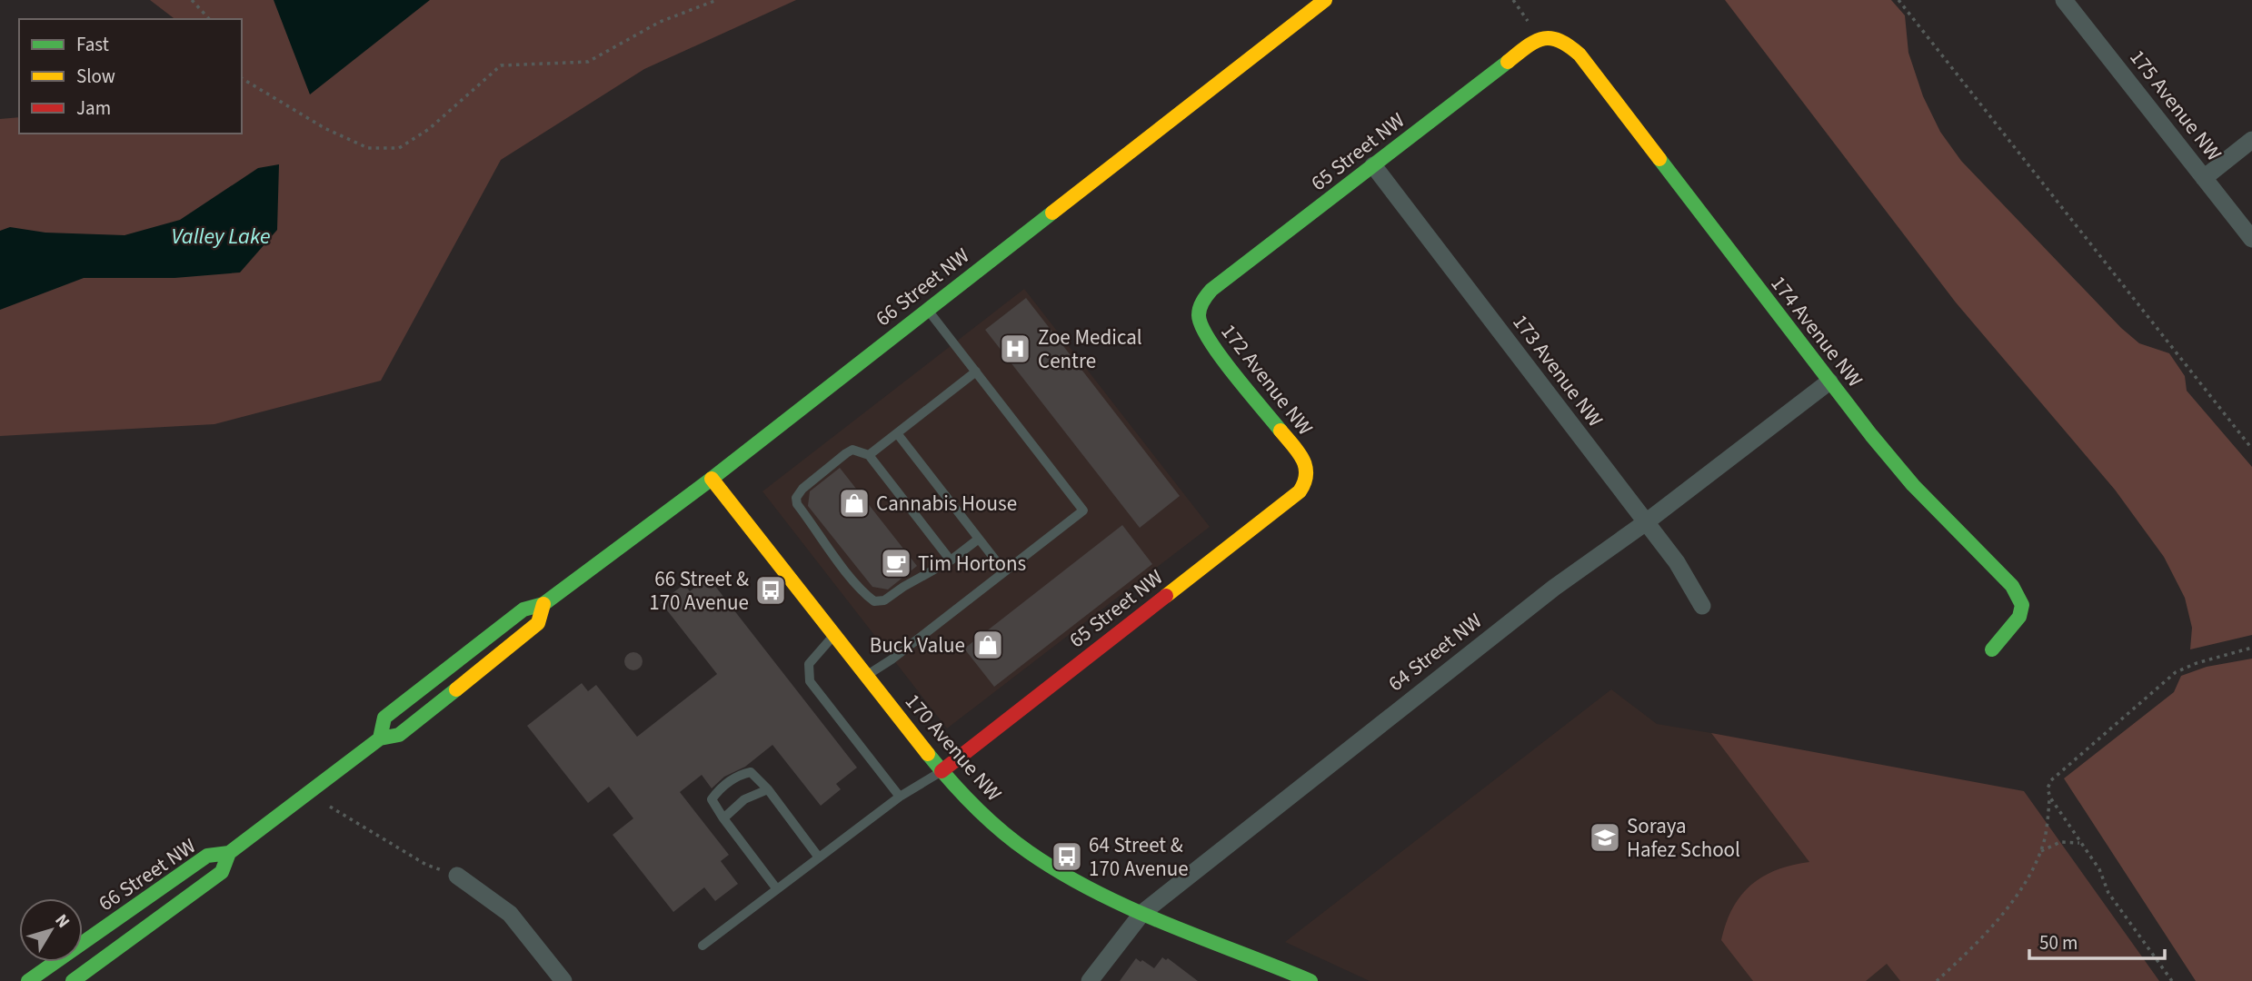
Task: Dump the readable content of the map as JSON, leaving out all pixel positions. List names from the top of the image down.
{
  "streets": {
    "street": [
      "175 Avenue NW",
      "65 Street NW",
      "66 Street NW",
      "174 Avenue NW",
      "173 Avenue NW",
      "172 Avenue NW",
      "64 Street NW",
      "170 Avenue NW"
    ]
  },
  "crossings": [
    ["65 Street NW", "174 Avenue NW"],
    ["65 Street NW", "173 Avenue NW"],
    ["65 Street NW", "172 Avenue NW"],
    ["65 Street NW", "170 Avenue NW"],
    ["66 Street NW", "170 Avenue NW"],
    ["174 Avenue NW", "64 Street NW"],
    ["173 Avenue NW", "64 Street NW"],
    ["64 Street NW", "170 Avenue NW"]
  ],
  "water": ["Valley Lake"],
  "places": {
    "hospital": ["Zoe Medical Centre"],
    "shop": ["Cannabis House", "Buck Value"],
    "cafe": ["Tim Hortons"],
    "bus stop": ["66 Street & 170 Avenue", "64 Street & 170 Avenue"],
    "school or university": ["Soraya Hafez School"]
  },
  "legend": ["Fast", "Slow", "Jam"],
  "scale_bar": "50 m",
  "north": "top right"
}
